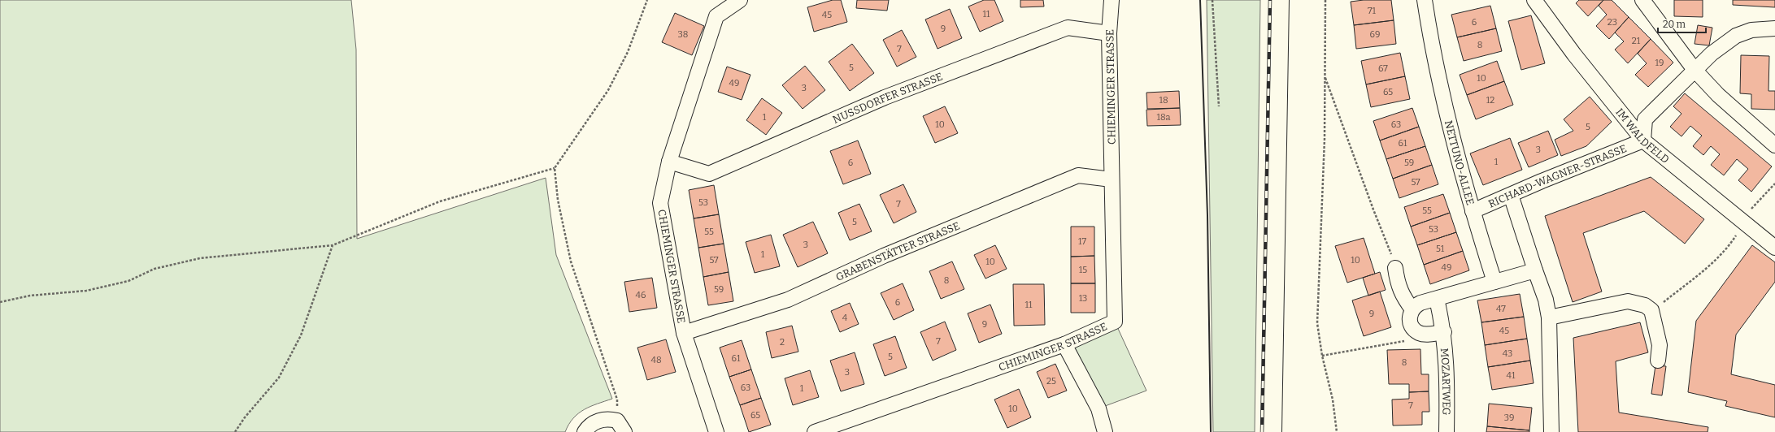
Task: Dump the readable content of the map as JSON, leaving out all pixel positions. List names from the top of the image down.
{
  "streets": {
    "street": [
      "CHIEMINGER STRASSE",
      "NUSSDORFER STRASSE",
      "IM WALDFELD",
      "NETTUNO-ALLEE",
      "RICHARD-WAGNER-STRASSE",
      "GRABENSTÄTTER STRASSE",
      "MOZARTWEG"
    ]
  },
  "crossings": [
    ["CHIEMINGER STRASSE", "NUSSDORFER STRASSE"],
    ["CHIEMINGER STRASSE", "GRABENSTÄTTER STRASSE"],
    ["IM WALDFELD", "RICHARD-WAGNER-STRASSE"],
    ["NETTUNO-ALLEE", "RICHARD-WAGNER-STRASSE"]
  ],
  "house_numbers": [
    "71",
    "11",
    "45",
    "6",
    "23",
    "9",
    "38",
    "69",
    "21",
    "8",
    "7",
    "19",
    "5",
    "67",
    "10",
    "49",
    "3",
    "65",
    "18",
    "12",
    "1",
    "18a",
    "10",
    "63",
    "5",
    "61",
    "3",
    "1",
    "6",
    "59",
    "57",
    "53",
    "7",
    "55",
    "5",
    "53",
    "55",
    "17",
    "3",
    "51",
    "1",
    "57",
    "10",
    "10",
    "49",
    "15",
    "8",
    "59",
    "46",
    "13",
    "6",
    "11",
    "47",
    "9",
    "4",
    "9",
    "45",
    "7",
    "2",
    "43",
    "5",
    "61",
    "48",
    "8",
    "3",
    "41",
    "25",
    "63",
    "1",
    "7",
    "10",
    "65",
    "39"
  ],
  "scale_bar": "20 m"
}
